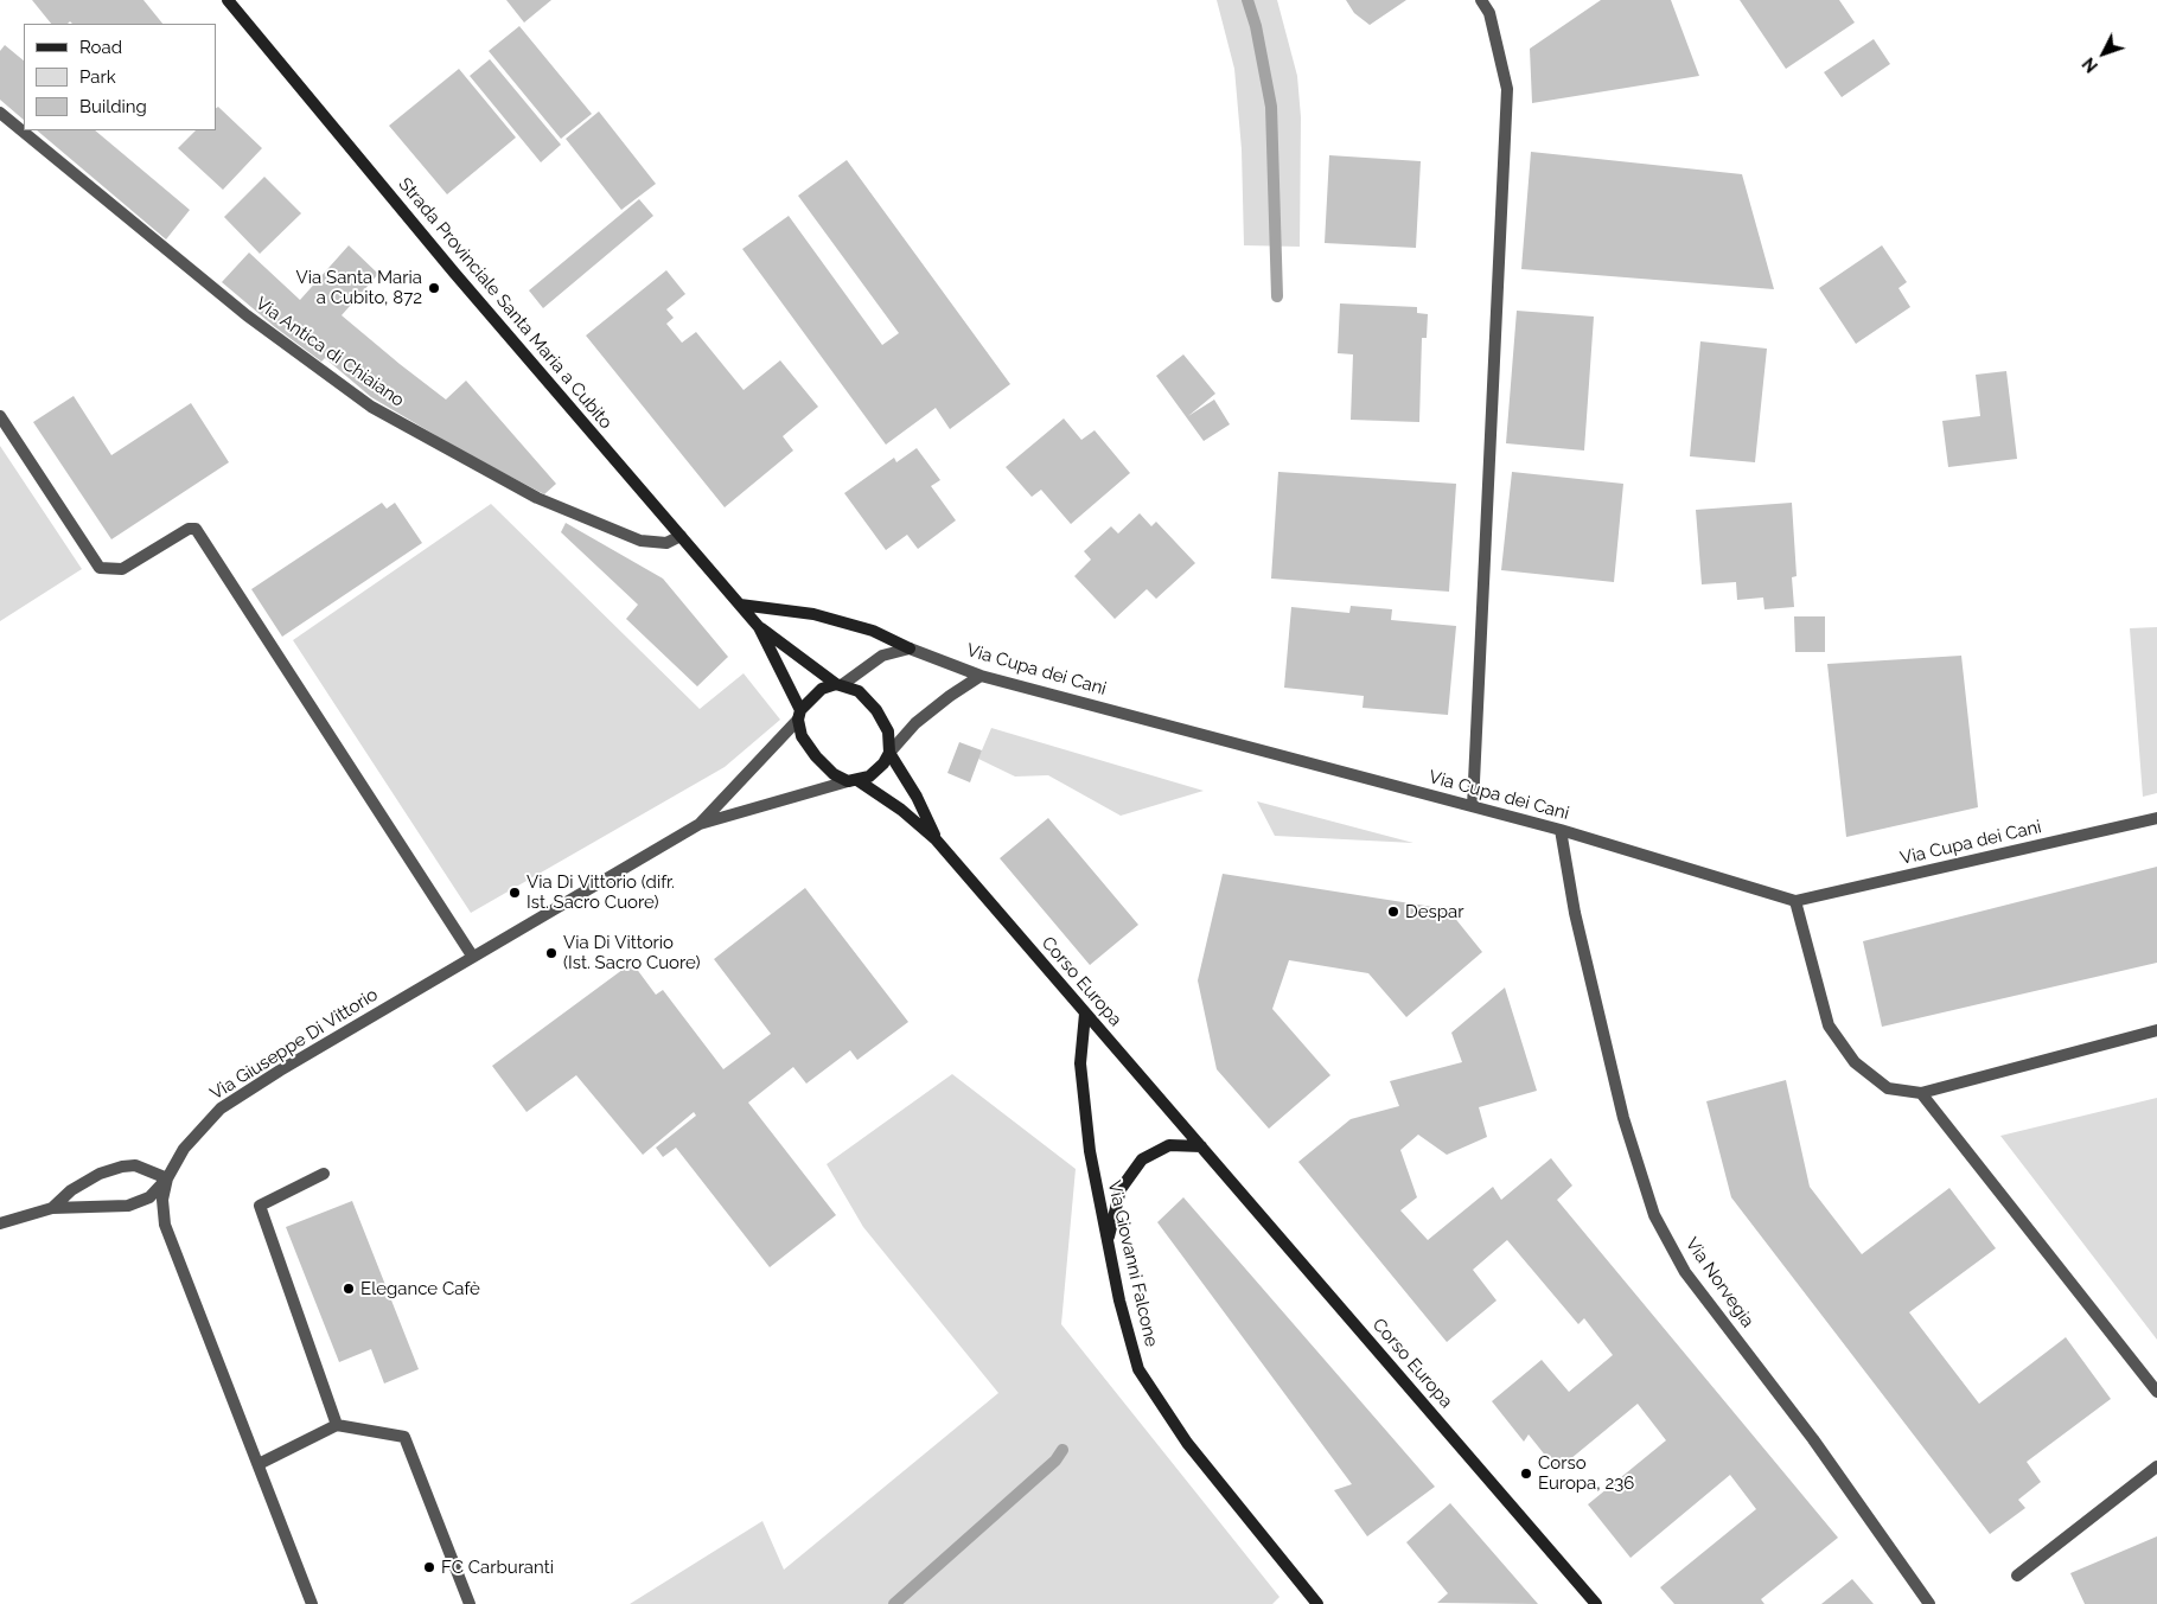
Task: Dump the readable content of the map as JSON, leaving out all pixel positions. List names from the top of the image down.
{
  "streets": {
    "main road": ["Strada Provinciale Santa Maria a Cubito", "Corso Europa", "Via Giovanni Falcone"],
    "street": [
      "Via Antica di Chiaiano",
      "Via Cupa dei Cani",
      "Via Giuseppe Di Vittorio",
      "Via Norvegia"
    ]
  },
  "crossings": [
    ["Strada Provinciale Santa Maria a Cubito", "Via Antica di Chiaiano"],
    ["Strada Provinciale Santa Maria a Cubito", "Via Giuseppe Di Vittorio"],
    ["Via Cupa dei Cani", "Via Norvegia"],
    ["Corso Europa", "Via Giovanni Falcone"]
  ],
  "places": [
    "Via Santa Maria a Cubito, 872",
    "Via Di Vittorio (difr. Ist. Sacro Cuore)",
    "Despar",
    "Via Di Vittorio (Ist. Sacro Cuore)",
    "Elegance Cafè",
    "Corso Europa, 236",
    "FC Carburanti"
  ],
  "legend": ["Road", "Park", "Building"],
  "north": "bottom left"
}
